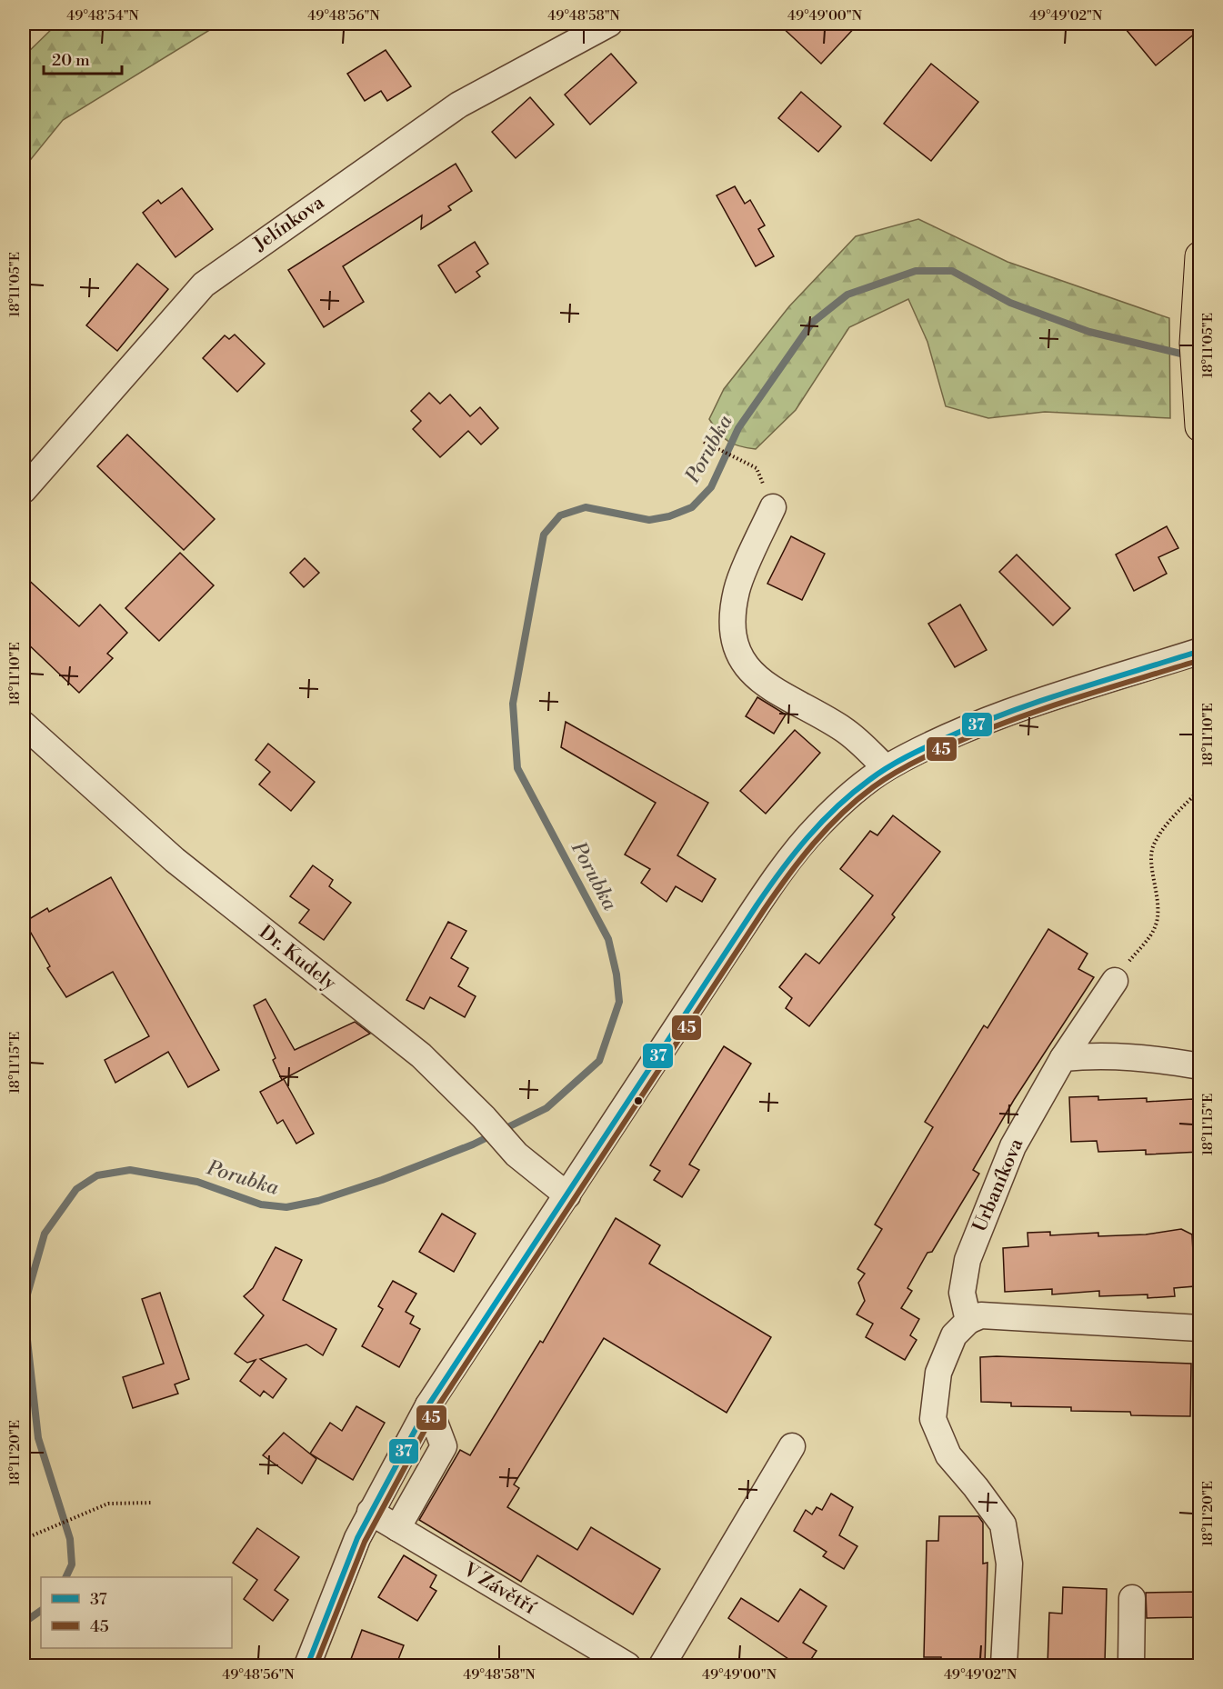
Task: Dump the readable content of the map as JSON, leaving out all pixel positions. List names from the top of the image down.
{
  "streets": {
    "street": [
      "Jelínkova",
      "Dr. Kudely",
      "Urbaníkova",
      "V Závětří"
    ]
  },
  "water": ["Porubka"],
  "lines": ["transit line 37", "transit line 45"],
  "legend": ["37", "45"],
  "scale_bar": "20 m",
  "coordinates": [
    "49°48'54\"N",
    "49°48'56\"N",
    "49°48'58\"N",
    "49°49'00\"N",
    "49°49'02\"N",
    "18°11'05\"E",
    "18°11'10\"E",
    "18°11'15\"E",
    "18°11'20\"E"
  ]
}
